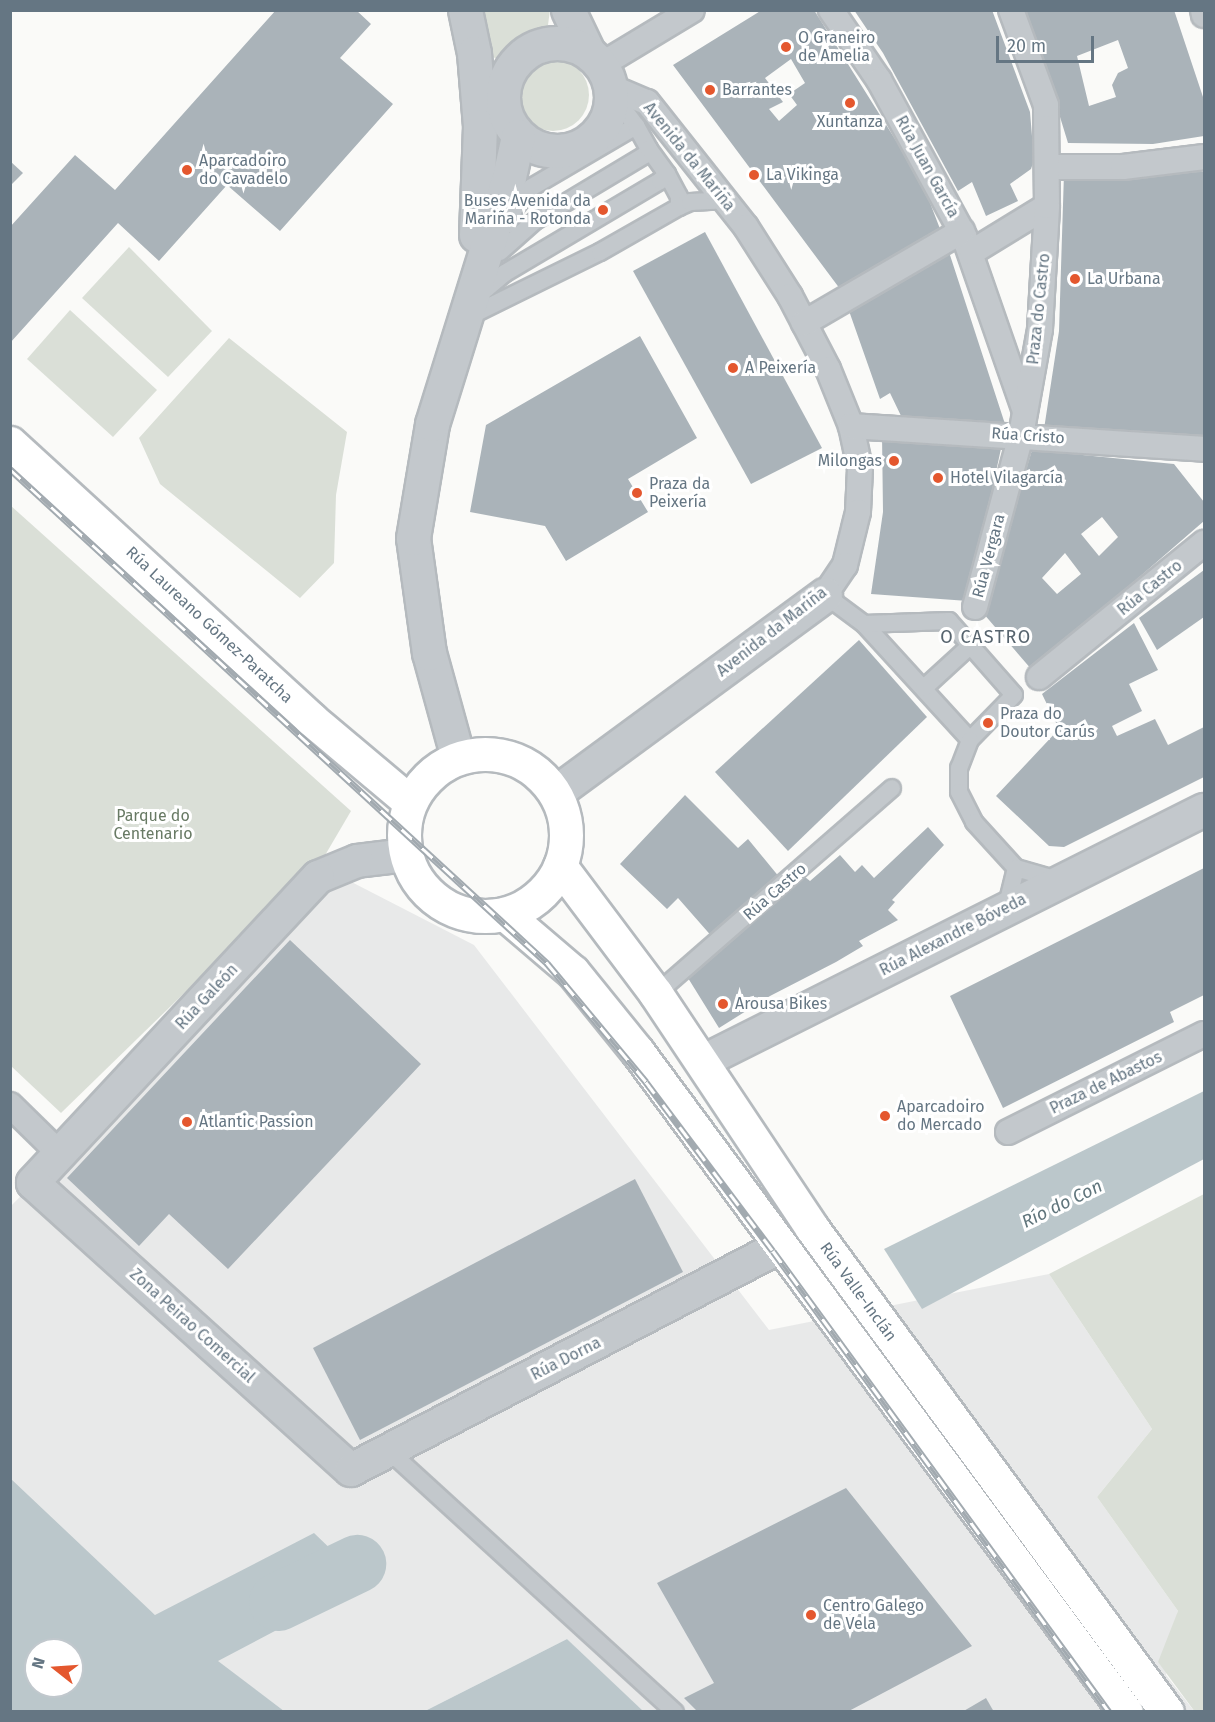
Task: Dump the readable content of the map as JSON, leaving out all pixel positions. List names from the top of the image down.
{
  "streets": {
    "main road": ["Rúa Laureano Gómez-Paratcha", "Rúa Valle-Inclán"],
    "street": [
      "Avenida da Mariña",
      "Rúa Juan García",
      "Praza do Castro",
      "Rúa Cristo",
      "Rúa Vergara",
      "Rúa Castro",
      "Rúa Alexandre Bóveda",
      "Rúa Galeón",
      "Praza de Abastos",
      "Zona Peirao Comercial",
      "Rúa Dorna"
    ]
  },
  "crossings": [
    ["Avenida da Mariña", "Rúa Juan García"],
    ["Avenida da Mariña", "Rúa Cristo"],
    ["Avenida da Mariña", "Rúa Laureano Gómez-Paratcha"],
    ["Avenida da Mariña", "Rúa Galeón"],
    ["Avenida da Mariña", "Rúa Valle-Inclán"],
    ["Rúa Juan García", "Praza do Castro"],
    ["Praza do Castro", "Rúa Cristo"],
    ["Praza do Castro", "Rúa Vergara"],
    ["Rúa Cristo", "Rúa Vergara"],
    ["Rúa Castro", "Rúa Valle-Inclán"],
    ["Rúa Laureano Gómez-Paratcha", "Rúa Galeón"],
    ["Rúa Laureano Gómez-Paratcha", "Rúa Valle-Inclán"],
    ["Rúa Alexandre Bóveda", "Rúa Valle-Inclán"],
    ["Rúa Galeón", "Rúa Valle-Inclán"],
    ["Rúa Galeón", "Zona Peirao Comercial"],
    ["Rúa Valle-Inclán", "Rúa Dorna"],
    ["Zona Peirao Comercial", "Rúa Dorna"]
  ],
  "districts": ["O CASTRO"],
  "water": ["Río do Con"],
  "parks": ["Parque do Centenario"],
  "places": [
    "O Graneiro de Amelia",
    "Barrantes",
    "Xuntanza",
    "Aparcadoiro do Cavadelo",
    "La Vikinga",
    "Buses Avenida da Mariña - Rotonda",
    "La Urbana",
    "A Peixería",
    "Milongas",
    "Hotel Vilagarcía",
    "Praza da Peixería",
    "Praza do Doutor Carús",
    "Arousa Bikes",
    "Aparcadoiro do Mercado",
    "Atlantic Passion",
    "Centro Galego de Vela"
  ],
  "scale_bar": "20 m",
  "north": "left"
}
